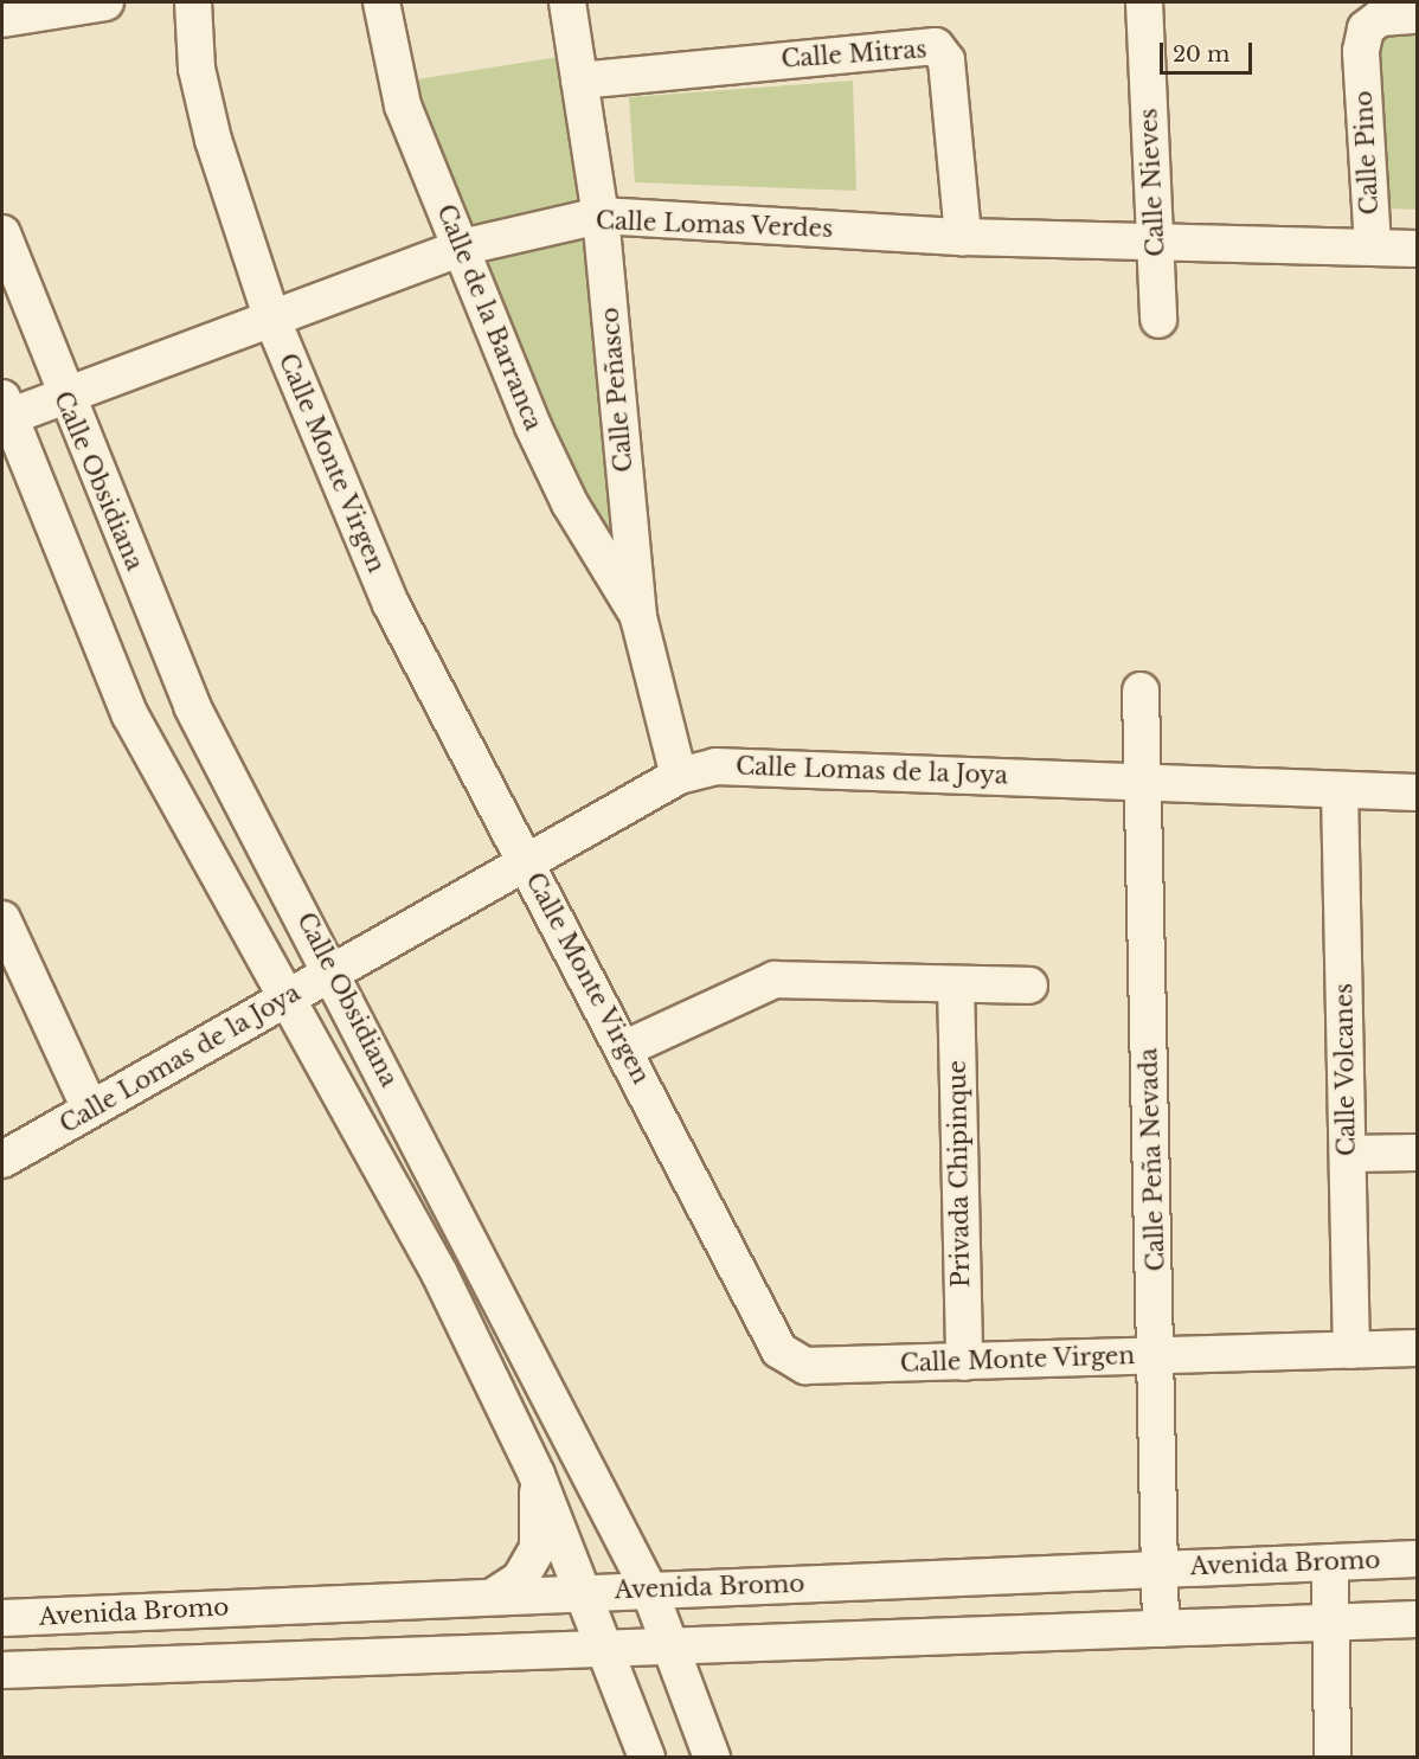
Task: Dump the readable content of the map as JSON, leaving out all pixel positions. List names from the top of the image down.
{
  "streets": {
    "street": [
      "Calle Mitras",
      "Calle Pino",
      "Calle Nieves",
      "Calle Lomas Verdes",
      "Calle de la Barranca",
      "Calle Peñasco",
      "Calle Monte Virgen",
      "Calle Obsidiana",
      "Calle Lomas de la Joya",
      "Calle Volcanes",
      "Calle Peña Nevada",
      "Privada Chipinque",
      "Avenida Bromo"
    ]
  },
  "crossings": [
    ["Calle Mitras", "Calle Lomas Verdes"],
    ["Calle Mitras", "Calle Peñasco"],
    ["Calle Pino", "Calle Lomas Verdes"],
    ["Calle Nieves", "Calle Lomas Verdes"],
    ["Calle Lomas Verdes", "Calle de la Barranca"],
    ["Calle Lomas Verdes", "Calle Peñasco"],
    ["Calle Lomas Verdes", "Calle Monte Virgen"],
    ["Calle Lomas Verdes", "Calle Obsidiana"],
    ["Calle de la Barranca", "Calle Peñasco"],
    ["Calle Peñasco", "Calle Lomas de la Joya"],
    ["Calle Monte Virgen", "Calle Lomas de la Joya"],
    ["Calle Monte Virgen", "Calle Volcanes"],
    ["Calle Monte Virgen", "Calle Peña Nevada"],
    ["Calle Monte Virgen", "Privada Chipinque"],
    ["Calle Obsidiana", "Calle Lomas de la Joya"],
    ["Calle Obsidiana", "Avenida Bromo"],
    ["Calle Lomas de la Joya", "Calle Volcanes"],
    ["Calle Lomas de la Joya", "Calle Peña Nevada"],
    ["Calle Peña Nevada", "Avenida Bromo"]
  ],
  "scale_bar": "20 m"
}
